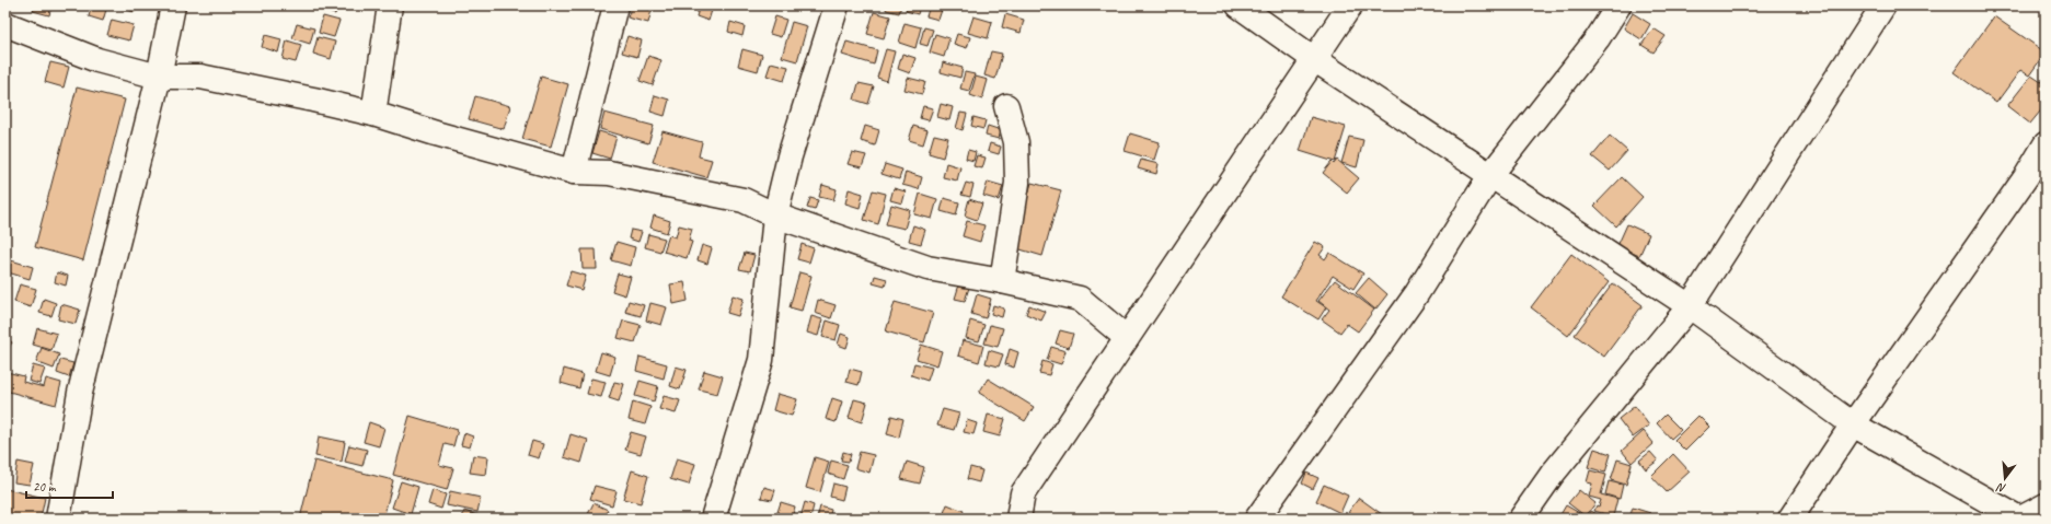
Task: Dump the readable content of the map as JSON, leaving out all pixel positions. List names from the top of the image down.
{
  "scale_bar": "20 m",
  "north": "bottom"
}
